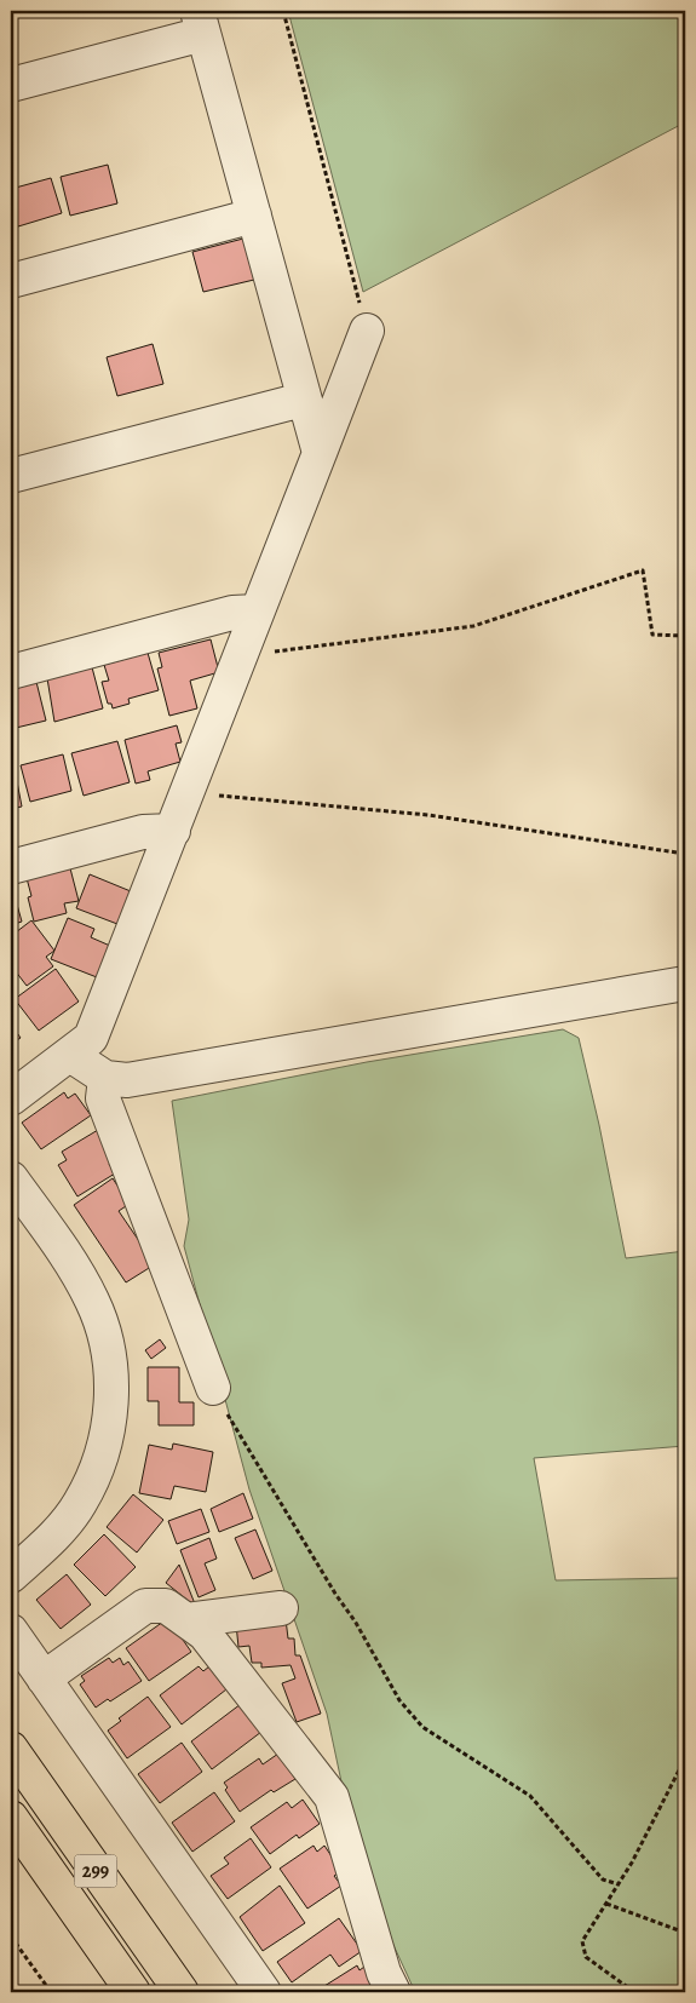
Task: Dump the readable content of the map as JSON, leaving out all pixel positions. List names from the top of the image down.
{
  "streets": {
    "highway": ["299"]
  }
}
